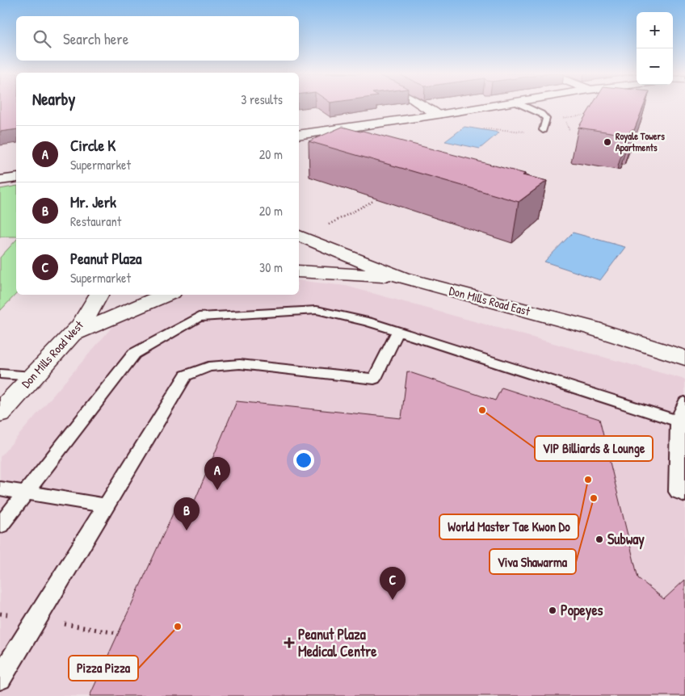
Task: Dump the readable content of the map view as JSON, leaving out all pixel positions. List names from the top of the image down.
{
  "streets": {
    "street": ["Don Mills Road East", "Don Mills Road West"]
  },
  "places": {
    "other": [
      "Royale Towers Apartments",
      "VIP Billiards & Lounge",
      "World Master Tae Kwon Do",
      "Viva Shawarma",
      "Subway",
      "Popeyes",
      "Pizza Pizza"
    ],
    "health": ["Peanut Plaza Medical Centre"]
  },
  "page": {
    "map_buttons": ["+", "−"],
    "search": "Search here",
    "heading": ["Nearby", "3 results"],
    "list": [
      {
        "mark": "A",
        "name": "Circle K",
        "note": "Supermarket",
        "value": "20 m"
      },
      {
        "mark": "B",
        "name": "Mr. Jerk",
        "note": "Restaurant",
        "value": "20 m"
      },
      {
        "mark": "C",
        "name": "Peanut Plaza",
        "note": "Supermarket",
        "value": "30 m"
      }
    ],
    "pins": ["A", "B", "C"]
  }
}
